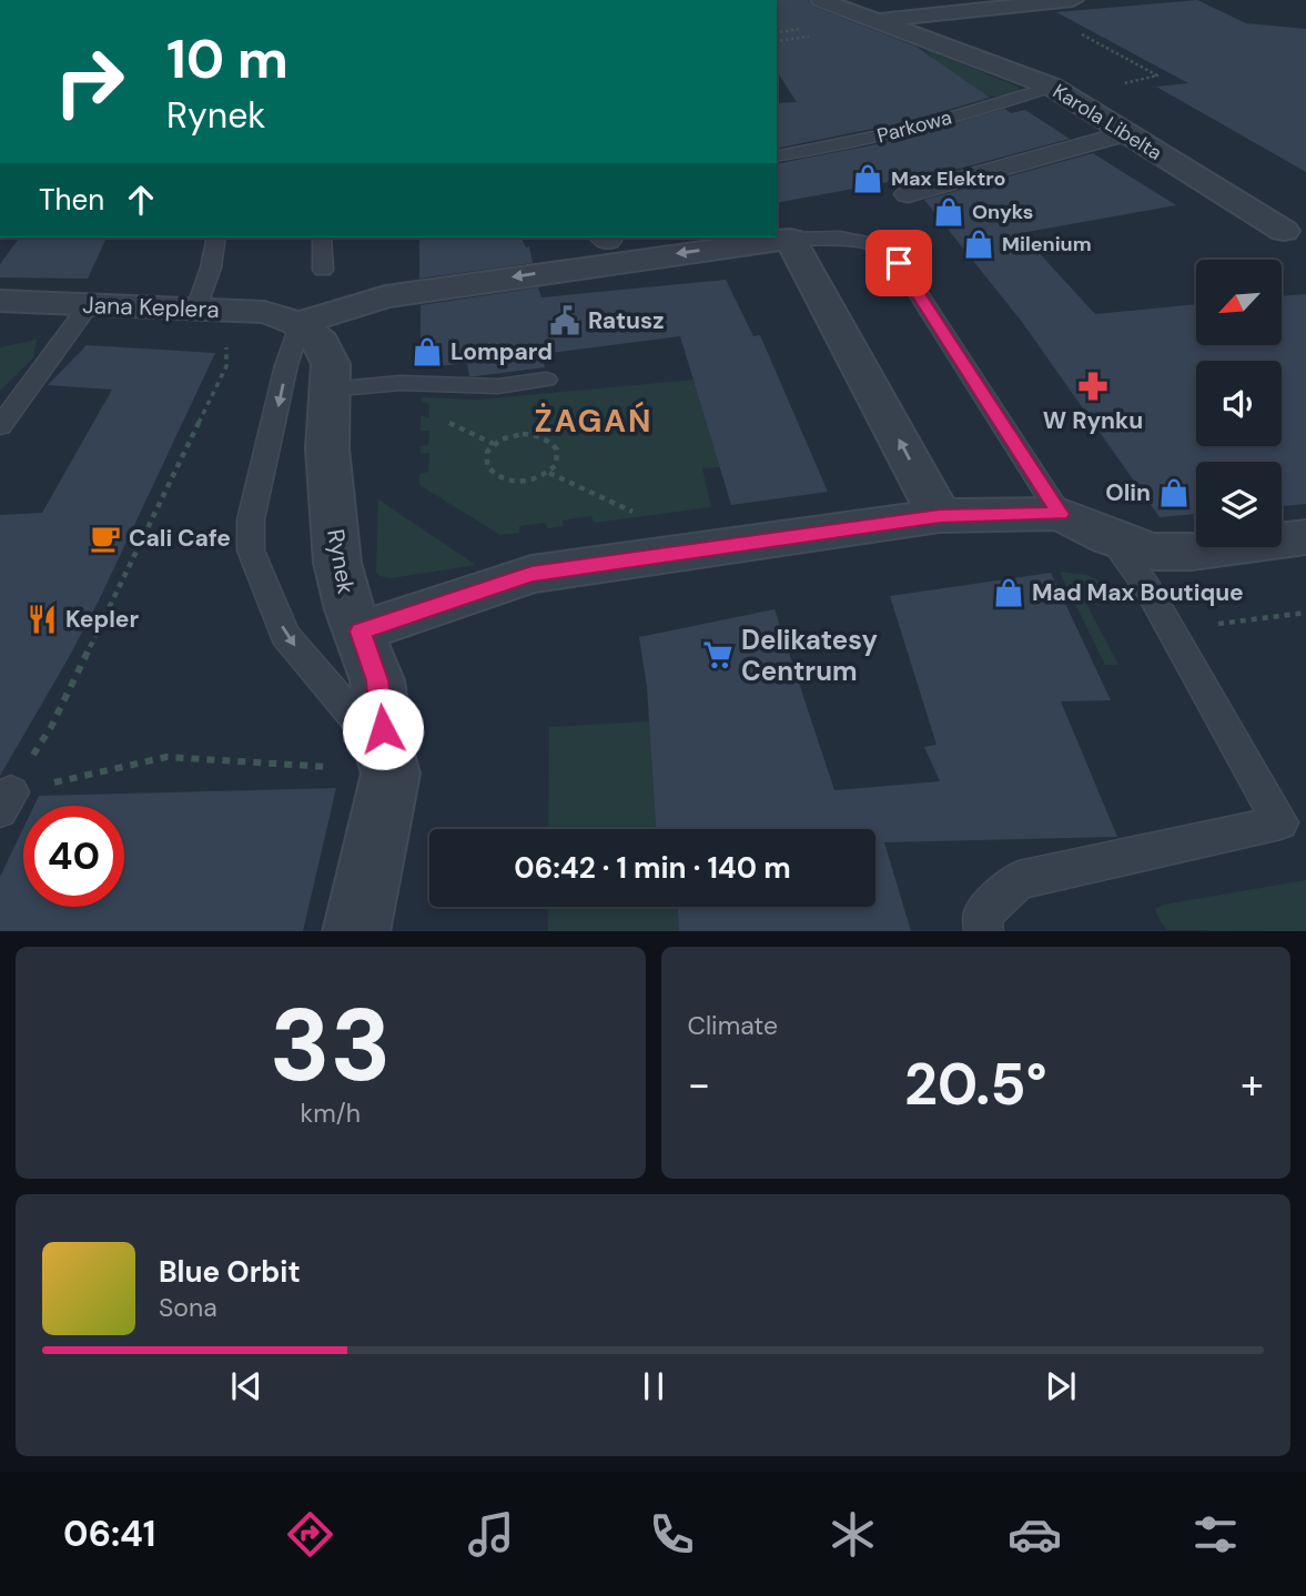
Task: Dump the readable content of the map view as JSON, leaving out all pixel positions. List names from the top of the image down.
{
  "streets": {
    "street": ["Karola Libelta", "Jana Keplera", "Rynek"],
    "lane": ["Parkowa"]
  },
  "crossings": [
    ["Karola Libelta", "Parkowa"],
    ["Jana Keplera", "Rynek"]
  ],
  "districts": ["ŻAGAŃ"],
  "places": {
    "shop": [
      "Max Elektro",
      "Onyks",
      "Milenium",
      "Lompard",
      "Olin",
      "Mad Max Boutique"
    ],
    "public building": ["Ratusz"],
    "pharmacy": ["W Rynku"],
    "cafe": ["Cali Cafe"],
    "restaurant": ["Kepler"],
    "supermarket": ["Delikatesy Centrum"]
  },
  "north": "bottom left",
  "page": {
    "turn": ["10 m", "Rynek"],
    "then": "Then",
    "limit": "40",
    "trip": "06:42 · 1 min · 140 m",
    "tile": [
      ["33", "km/h"],
      "Climate"
    ],
    "heat": ["−", "20.5°", "+"],
    "song": ["Blue Orbit", "Sona"],
    "tabs": "06:41"
  }
}
